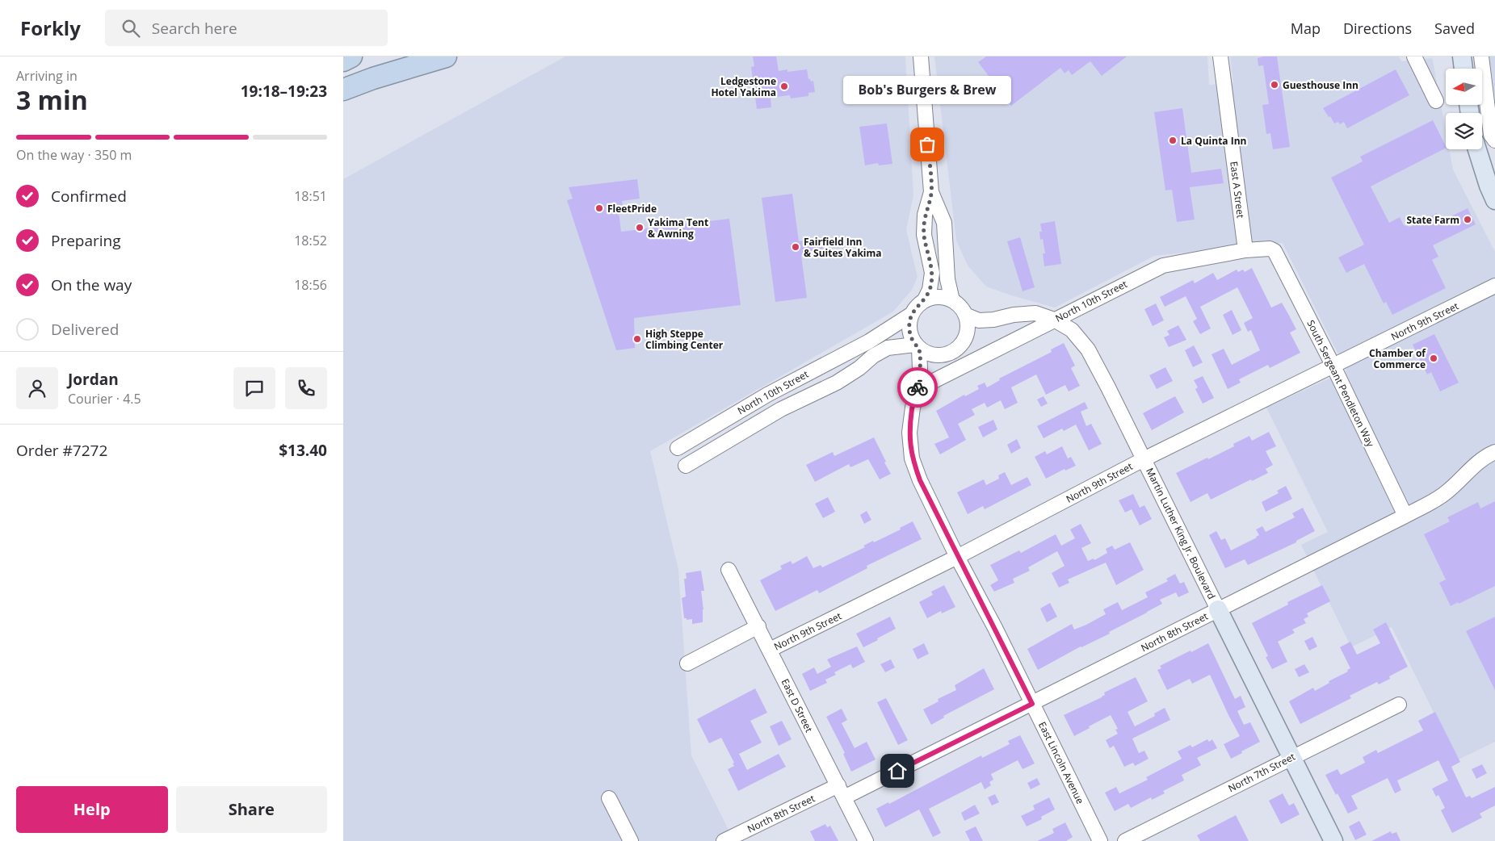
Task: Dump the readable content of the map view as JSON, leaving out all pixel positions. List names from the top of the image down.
{
  "streets": {
    "main road": ["Martin Luther King Jr. Boulevard"],
    "street": [
      "East A Street",
      "North 10th Street",
      "North 9th Street",
      "South Sergeant Pendleton Way",
      "North 8th Street",
      "East D Street",
      "East Lincoln Avenue",
      "North 7th Street"
    ]
  },
  "crossings": [
    ["East A Street", "North 10th Street"],
    ["North 10th Street", "South Sergeant Pendleton Way"],
    ["North 10th Street", "Martin Luther King Jr. Boulevard"],
    ["North 10th Street", "East Lincoln Avenue"],
    ["North 9th Street", "South Sergeant Pendleton Way"],
    ["North 9th Street", "Martin Luther King Jr. Boulevard"],
    ["North 9th Street", "East D Street"],
    ["North 9th Street", "East Lincoln Avenue"],
    ["South Sergeant Pendleton Way", "North 8th Street"],
    ["Martin Luther King Jr. Boulevard", "North 8th Street"],
    ["Martin Luther King Jr. Boulevard", "East Lincoln Avenue"],
    ["Martin Luther King Jr. Boulevard", "North 7th Street"],
    ["North 8th Street", "East D Street"],
    ["North 8th Street", "East Lincoln Avenue"]
  ],
  "places": [
    "Guesthouse Inn",
    "Ledgestone Hotel Yakima",
    "La Quinta Inn",
    "Bob's Burgers & Brew",
    "FleetPride",
    "State Farm",
    "Yakima Tent & Awning",
    "Fairfield Inn & Suites Yakima",
    "High Steppe Climbing Center",
    "Chamber of Commerce"
  ],
  "north": "left",
  "page": {
    "header": "Forkly",
    "search": "Search here",
    "nav": ["Map", "Directions", "Saved"],
    "heading": ["3 min", "Arriving in", "19:18–19:23"],
    "panel": [
      "Jordan",
      "Courier · 4.5",
      "Order #7272",
      "$13.40"
    ],
    "bubble": "Bob's Burgers & Brew",
    "bar": "On the way · 350 m",
    "list": [
      ["Confirmed", "18:51"],
      ["Preparing", "18:52"],
      ["On the way", "18:56"],
      "Delivered"
    ],
    "buttons": ["Help", "Share"]
  }
}
